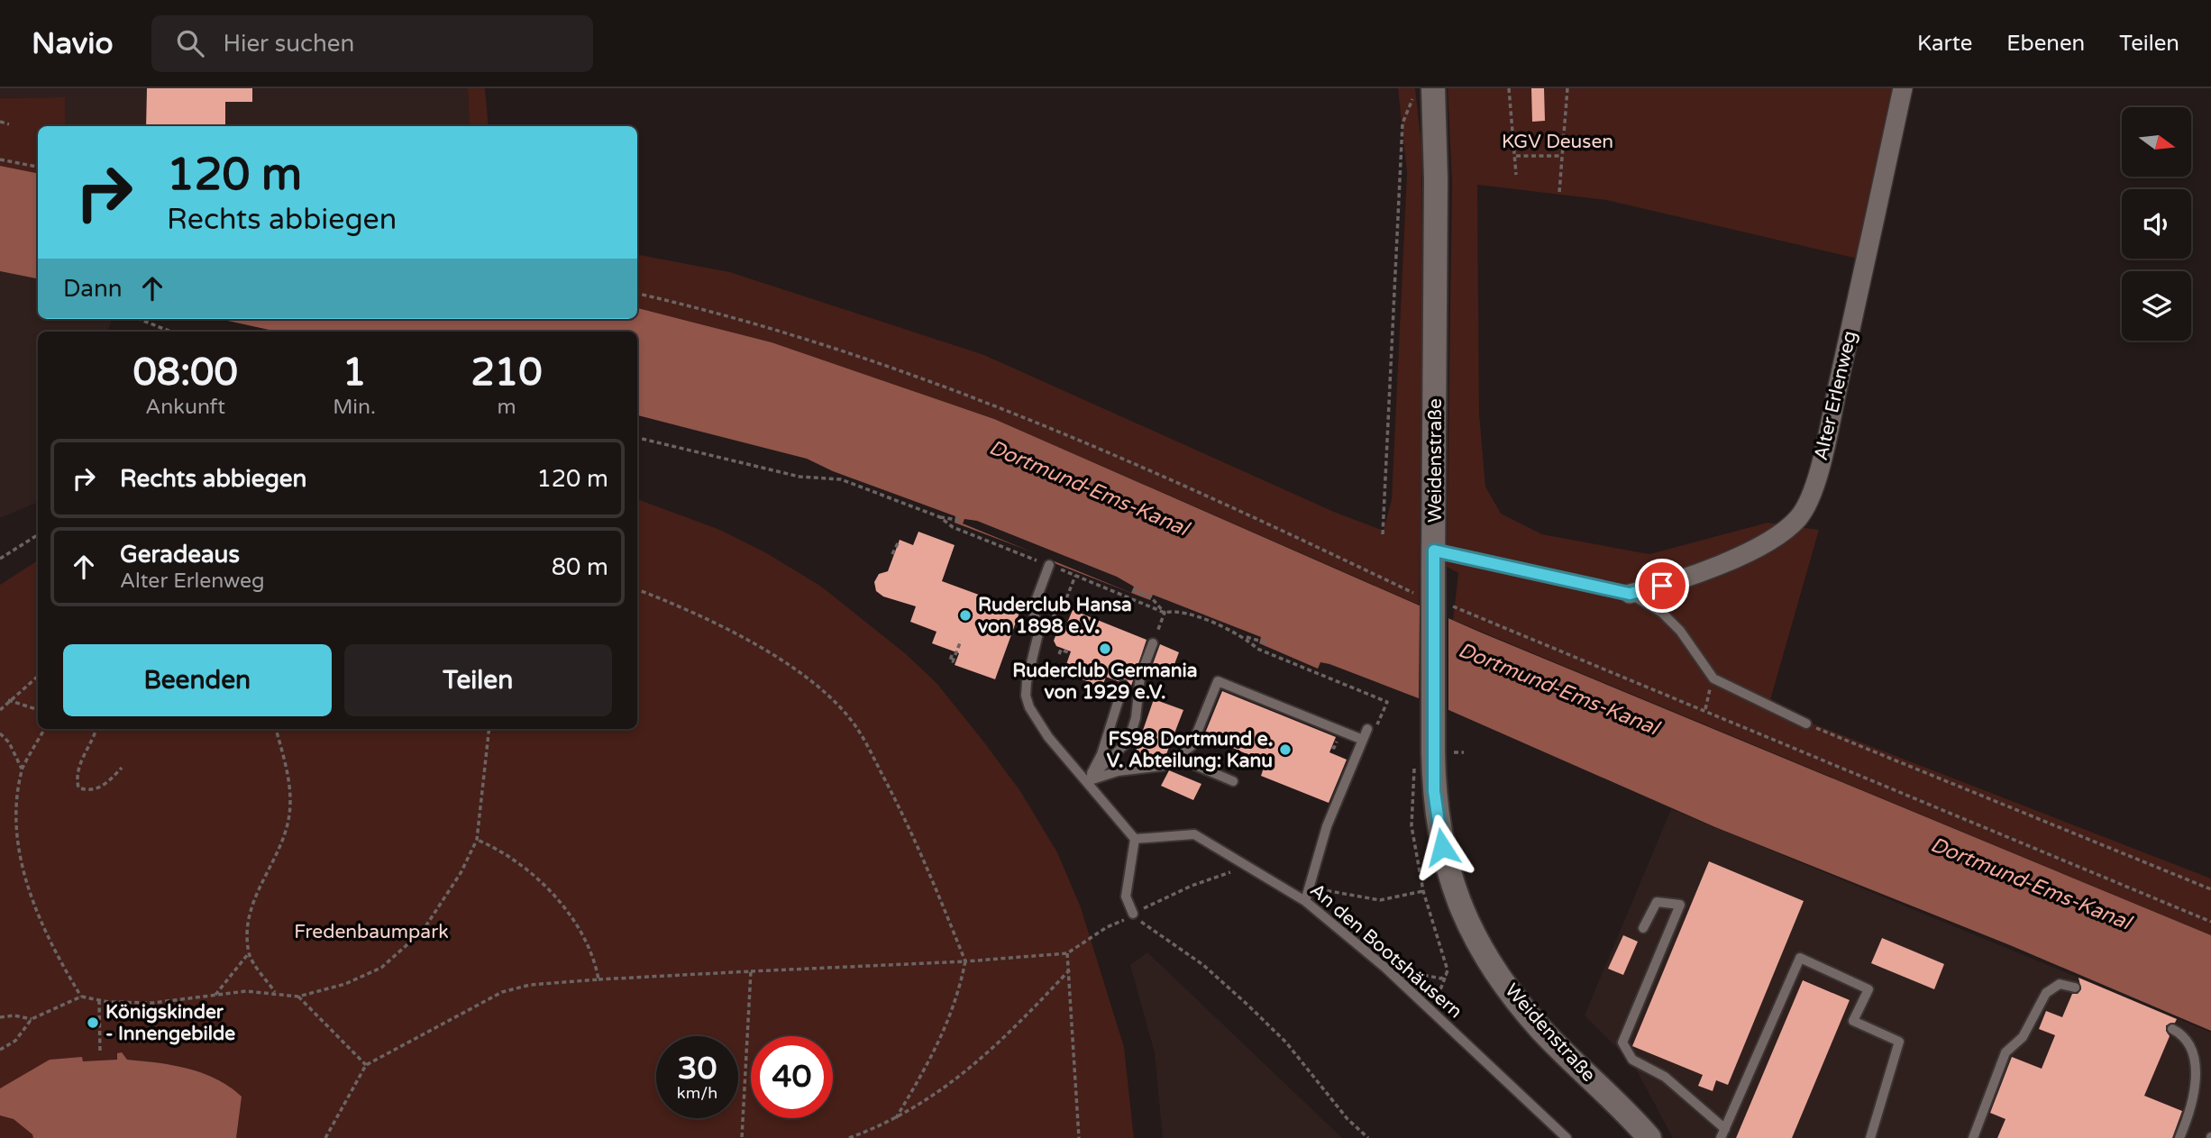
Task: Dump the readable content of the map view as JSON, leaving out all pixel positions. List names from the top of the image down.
{
  "streets": {
    "street": ["Alter Erlenweg", "Weidenstraße"],
    "lane": ["An den Bootshäusern"]
  },
  "water": ["Dortmund-Ems-Kanal"],
  "parks": ["KGV Deusen", "Fredenbaumpark"],
  "places": [
    "Ruderclub Hansa von 1898 e.V.",
    "Ruderclub Germania von 1929 e.V.",
    "FS98 Dortmund e. V. Abteilung: Kanu",
    "Königskinder - Innengebilde"
  ],
  "north": "right",
  "page": {
    "header": "Navio",
    "search": "Hier suchen",
    "nav": ["Karte", "Ebenen", "Teilen"],
    "turn": ["120 m", "Rechts abbiegen"],
    "then": "Dann",
    "eta": [
      "08:00",
      "Ankunft",
      "1",
      "Min.",
      "210",
      "m"
    ],
    "list": [
      {
        "name": "Rechts abbiegen",
        "value": "120 m"
      },
      {
        "name": "Geradeaus",
        "note": "Alter Erlenweg",
        "value": "80 m"
      }
    ],
    "buttons": ["Beenden", "Teilen"],
    "speed": "30 km/h",
    "limit": "40"
  }
}
